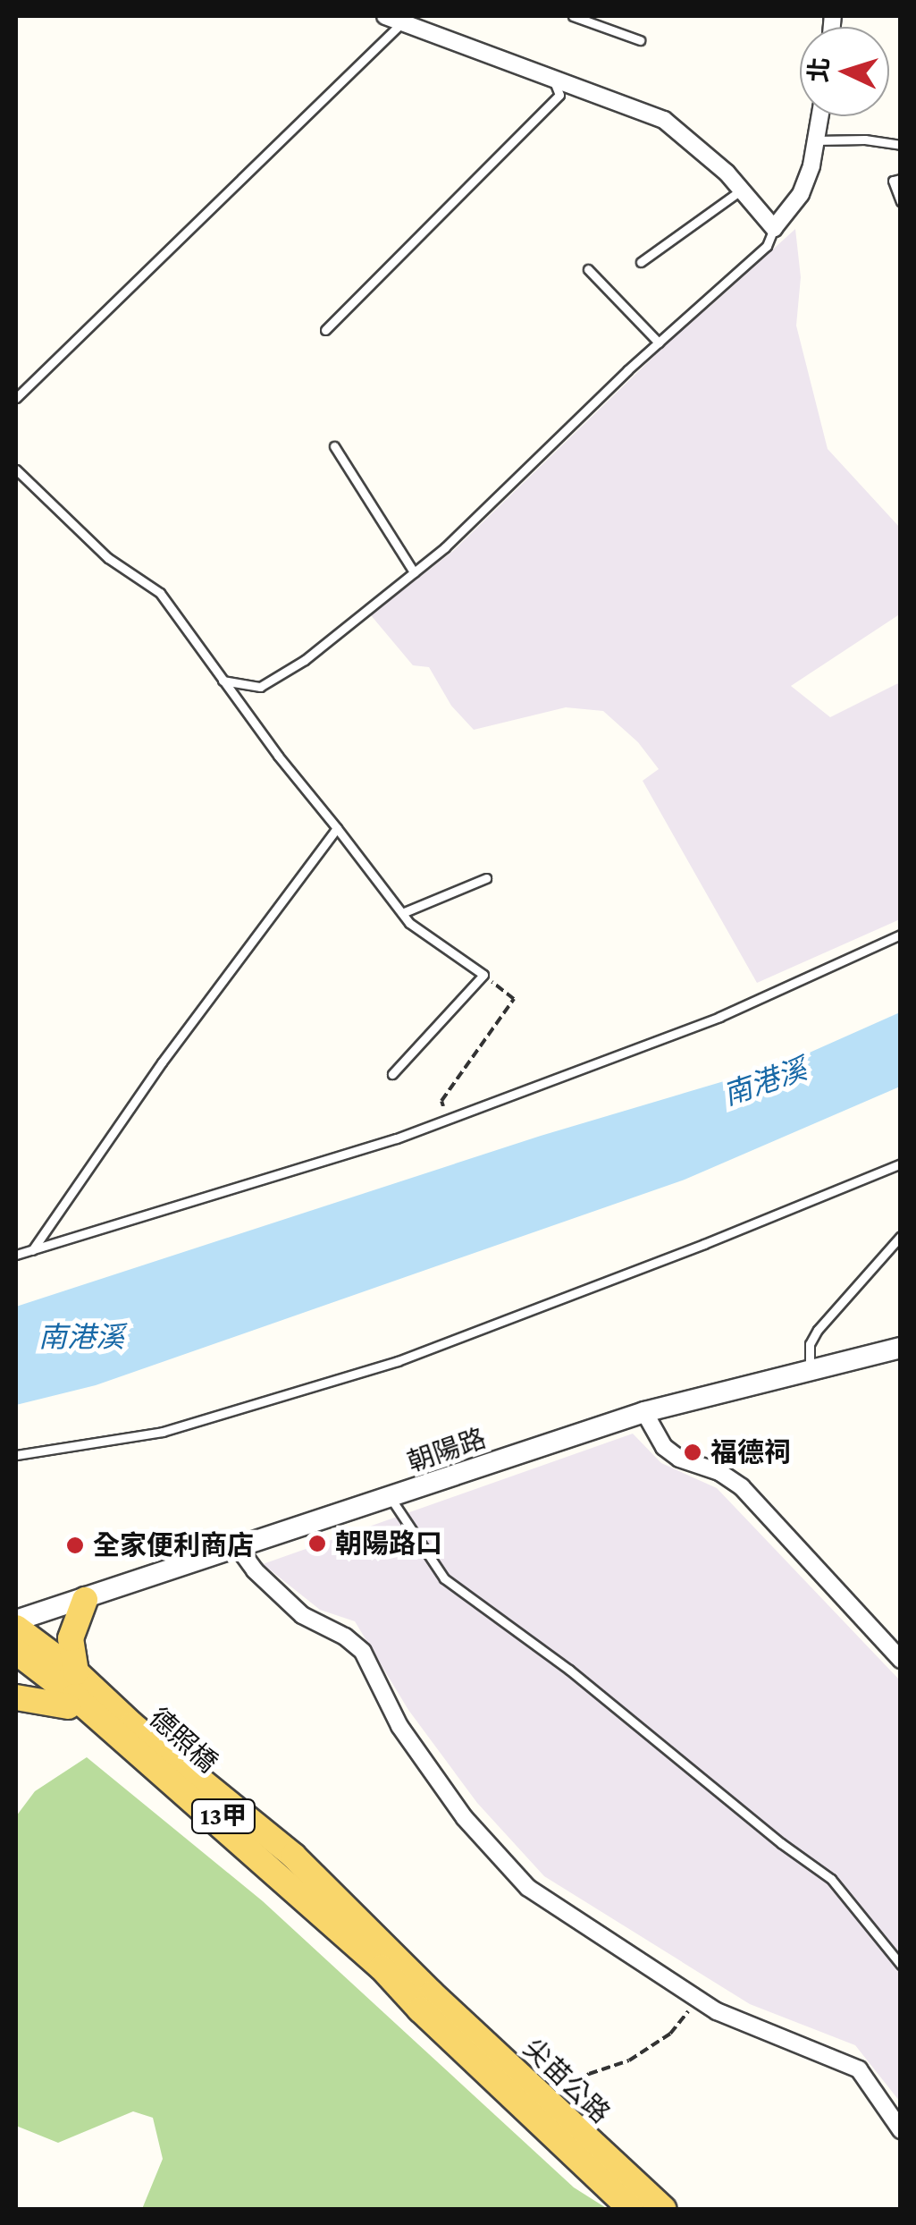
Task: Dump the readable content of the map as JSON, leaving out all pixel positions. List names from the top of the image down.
{
  "streets": {
    "main road": ["德照橋", "13甲", "尖苗公路"],
    "street": ["朝陽路"]
  },
  "crossings": [
    ["德照橋", "尖苗公路"]
  ],
  "water": ["南港溪"],
  "places": ["福德祠", "朝陽路口", "全家便利商店"],
  "north": "left"
}
